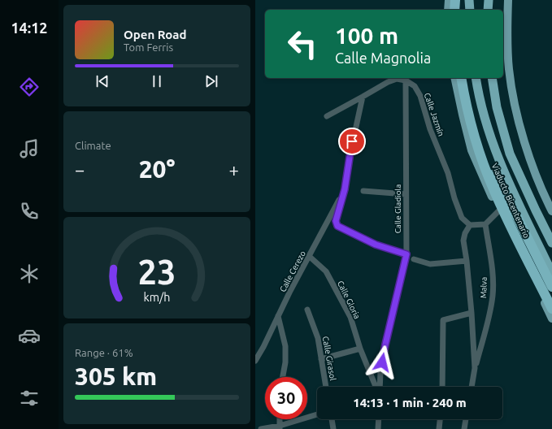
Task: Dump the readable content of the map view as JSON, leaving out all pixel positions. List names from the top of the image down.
{
  "streets": {
    "highway": ["Viaducto Bicentenario"],
    "street": [
      "Calle Jazmín",
      "Calle Gladiola",
      "Calle Cerezo",
      "Malva",
      "Calle Gloria",
      "Calle Girasol"
    ]
  },
  "crossings": [
    ["Calle Jazmín", "Calle Gladiola"],
    ["Calle Cerezo", "Calle Gloria"]
  ],
  "page": {
    "tabs": "14:12",
    "turn": ["100 m", "Calle Magnolia"],
    "song": ["Open Road", "Tom Ferris"],
    "tile": [
      "Climate",
      ["Range · 61%", "305 km"]
    ],
    "heat": ["−", "20°", "+"],
    "limit": "30",
    "trip": "14:13 · 1 min · 240 m",
    "gauge": ["23", "km/h"]
  }
}
